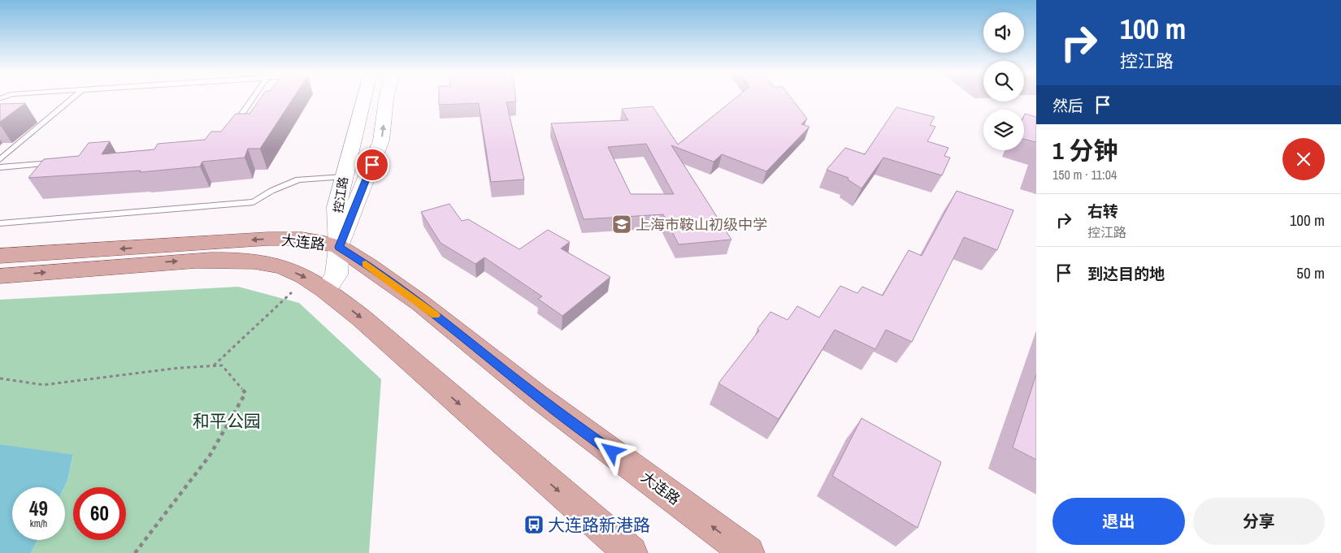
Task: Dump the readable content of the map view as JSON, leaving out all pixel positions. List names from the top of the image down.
{
  "streets": {
    "main road": ["控江路", "大连路"]
  },
  "crossings": [
    ["控江路", "大连路"]
  ],
  "parks": ["和平公园"],
  "places": {
    "school or university": ["上海市鞍山初级中学"],
    "bus stop": ["大连路新港路"]
  },
  "page": {
    "turn": ["100 m", "控江路"],
    "then": "然后",
    "heading": ["1 分钟", "150 m · 11:04"],
    "list": [
      {
        "name": "右转",
        "note": "控江路",
        "value": "100 m"
      },
      {
        "name": "到达目的地",
        "value": "50 m"
      }
    ],
    "speed": "49 km/h",
    "limit": "60",
    "buttons": ["退出", "分享"]
  }
}
